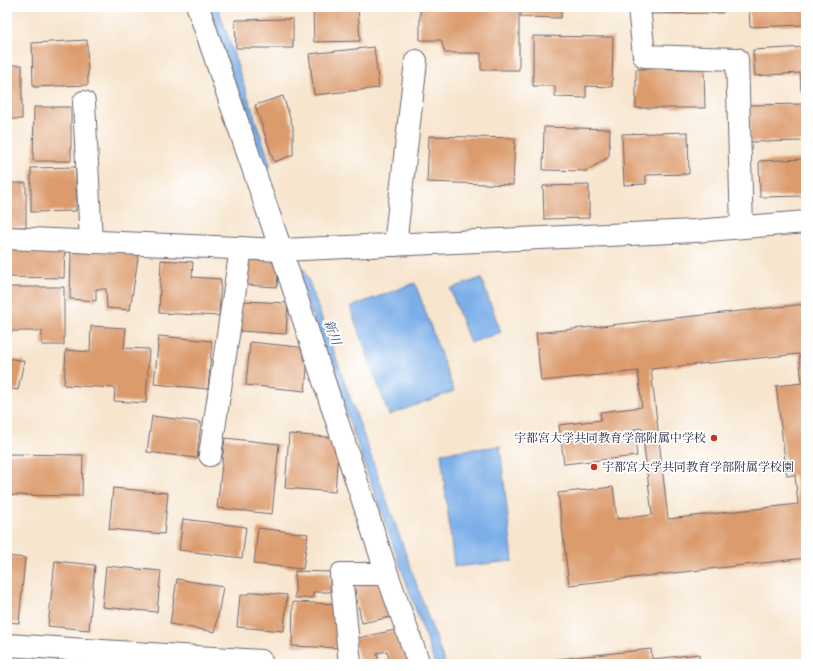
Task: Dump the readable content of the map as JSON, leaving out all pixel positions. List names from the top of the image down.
{
  "water": ["新川"],
  "places": ["宇都宮大学共同教育学部附属中学校", "宇都宮大学共同教育学部附属学校園"]
}
